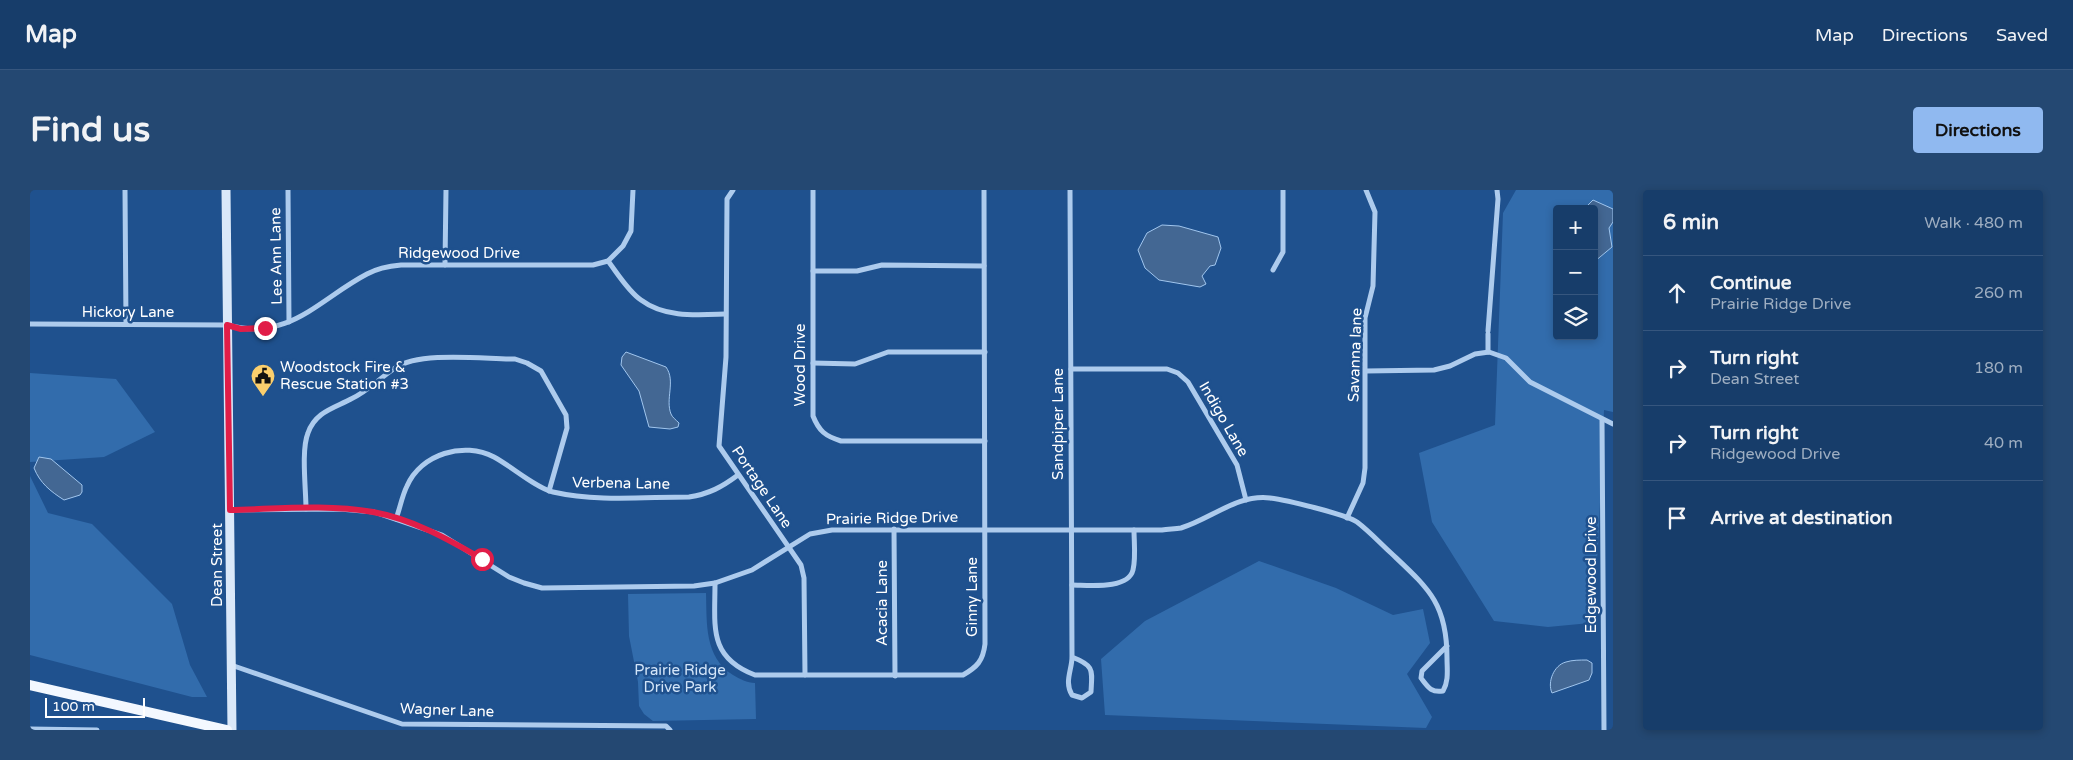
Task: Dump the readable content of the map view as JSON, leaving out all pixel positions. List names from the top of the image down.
{
  "streets": {
    "street": [
      "Ridgewood Drive",
      "Lee Ann Lane",
      "Hickory Lane",
      "Savanna lane",
      "Wood Drive",
      "Indigo Lane",
      "Sandpiper Lane",
      "Verbena Lane",
      "Portage Lane",
      "Prairie Ridge Drive",
      "Dean Street",
      "Edgewood Drive",
      "Ginny Lane",
      "Acacia Lane",
      "Wagner Lane"
    ]
  },
  "crossings": [
    ["Ridgewood Drive", "Lee Ann Lane"],
    ["Ridgewood Drive", "Hickory Lane"],
    ["Ridgewood Drive", "Dean Street"],
    ["Hickory Lane", "Dean Street"],
    ["Savanna lane", "Prairie Ridge Drive"],
    ["Wood Drive", "Ginny Lane"],
    ["Indigo Lane", "Sandpiper Lane"],
    ["Indigo Lane", "Prairie Ridge Drive"],
    ["Sandpiper Lane", "Prairie Ridge Drive"],
    ["Verbena Lane", "Portage Lane"],
    ["Verbena Lane", "Prairie Ridge Drive"],
    ["Portage Lane", "Prairie Ridge Drive"],
    ["Portage Lane", "Ginny Lane"],
    ["Prairie Ridge Drive", "Dean Street"],
    ["Prairie Ridge Drive", "Ginny Lane"],
    ["Prairie Ridge Drive", "Acacia Lane"],
    ["Dean Street", "Wagner Lane"],
    ["Ginny Lane", "Acacia Lane"]
  ],
  "parks": ["Prairie Ridge Drive Park"],
  "places": {
    "public building": ["Woodstock Fire & Rescue Station #3"]
  },
  "scale_bar": "100 m",
  "page": {
    "header": "Map",
    "nav": ["Map", "Directions", "Saved"],
    "buttons": "Directions",
    "title": "Find us",
    "heading": ["6 min", "Walk · 480 m"],
    "map_buttons": ["+", "−"],
    "list": [
      ["Continue", "Prairie Ridge Drive", "260 m"],
      ["Turn right", "Dean Street", "180 m"],
      ["Turn right", "Ridgewood Drive", "40 m"],
      "Arrive at destination"
    ],
    "scale": "100 m"
  }
}
